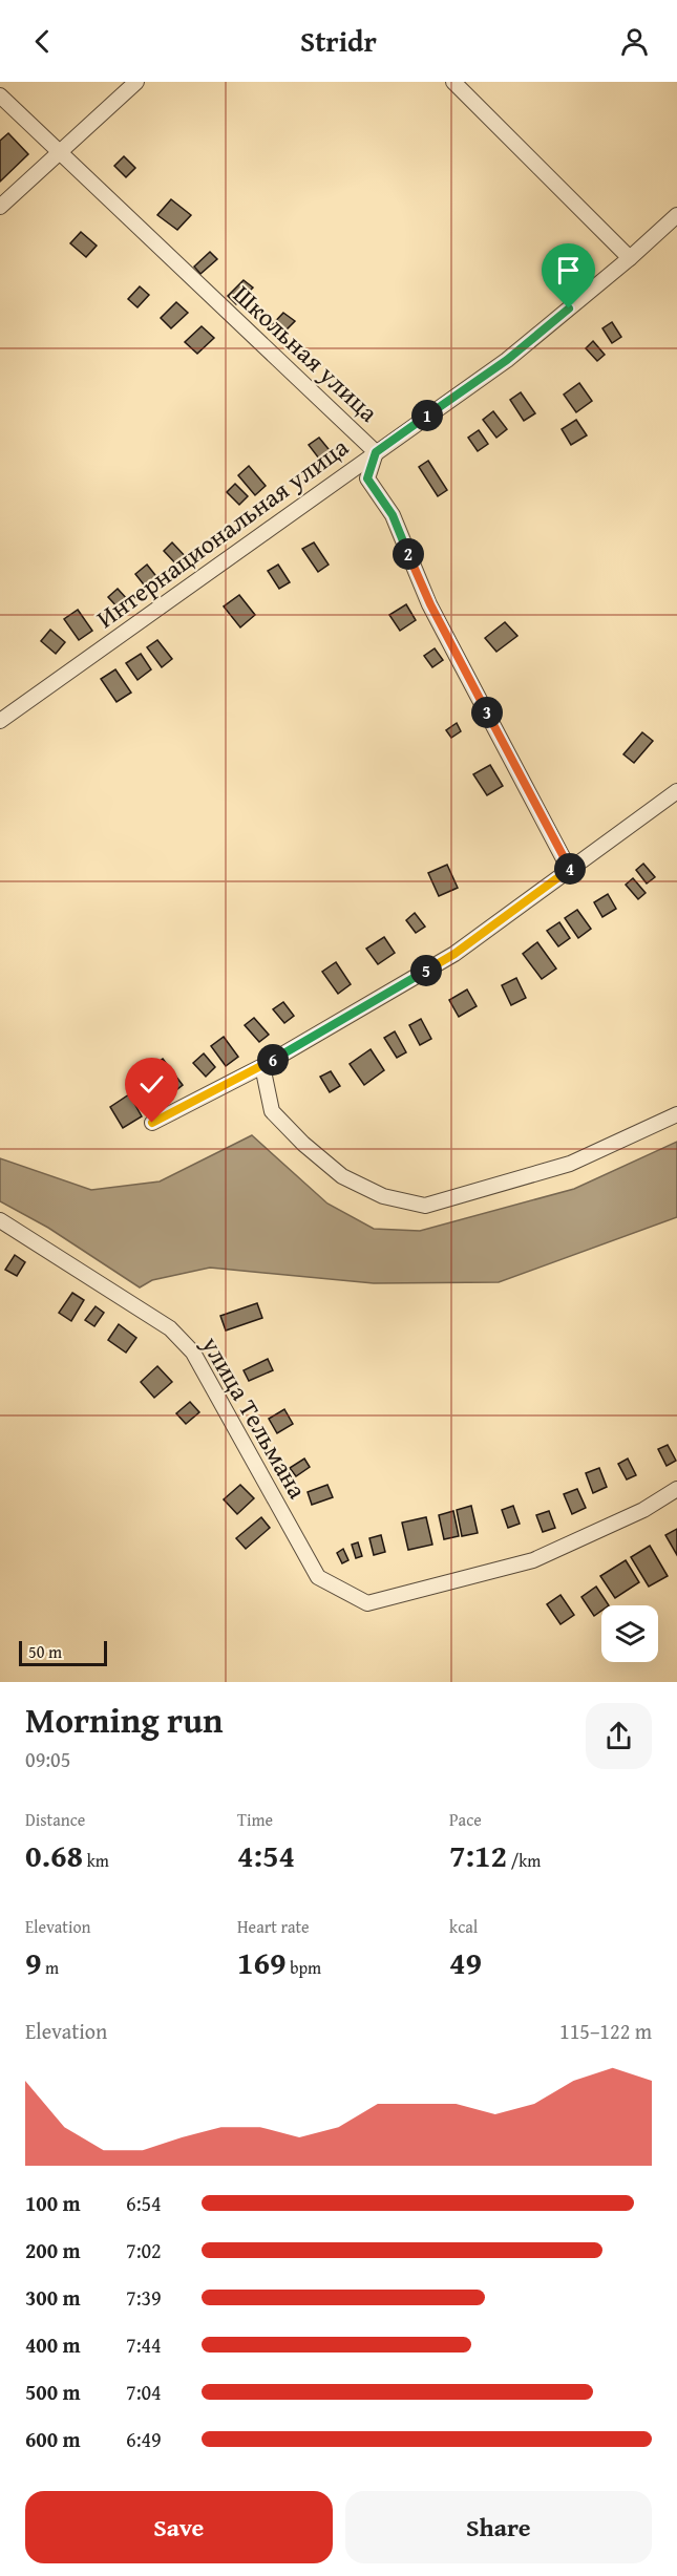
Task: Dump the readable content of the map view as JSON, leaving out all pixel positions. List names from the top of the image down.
{
  "streets": {
    "street": ["Школьная улица", "Интернациональная улица", "улица Тельмана"]
  },
  "crossings": [
    ["Школьная улица", "Интернациональная улица"]
  ],
  "scale_bar": "50 m",
  "page": {
    "header": "Stridr",
    "pins": [
      "1",
      "2",
      "3",
      "4",
      "5",
      "6"
    ],
    "scale": "50 m",
    "heading": ["Morning run", "09:05"],
    "stats": [
      ["Distance", "0.68 km"],
      ["Time", "4:54"],
      ["Pace", "7:12 /km"],
      ["Elevation", "9 m"],
      ["Heart rate", "169 bpm"],
      ["kcal", "49"]
    ],
    "chart": ["Elevation", "115–122 m"],
    "list": [
      {
        "name": "100 m",
        "note": "6:54"
      },
      {
        "name": "200 m",
        "note": "7:02"
      },
      {
        "name": "300 m",
        "note": "7:39"
      },
      {
        "name": "400 m",
        "note": "7:44"
      },
      {
        "name": "500 m",
        "note": "7:04"
      },
      {
        "name": "600 m",
        "note": "6:49"
      }
    ],
    "buttons": ["Save", "Share"]
  }
}
